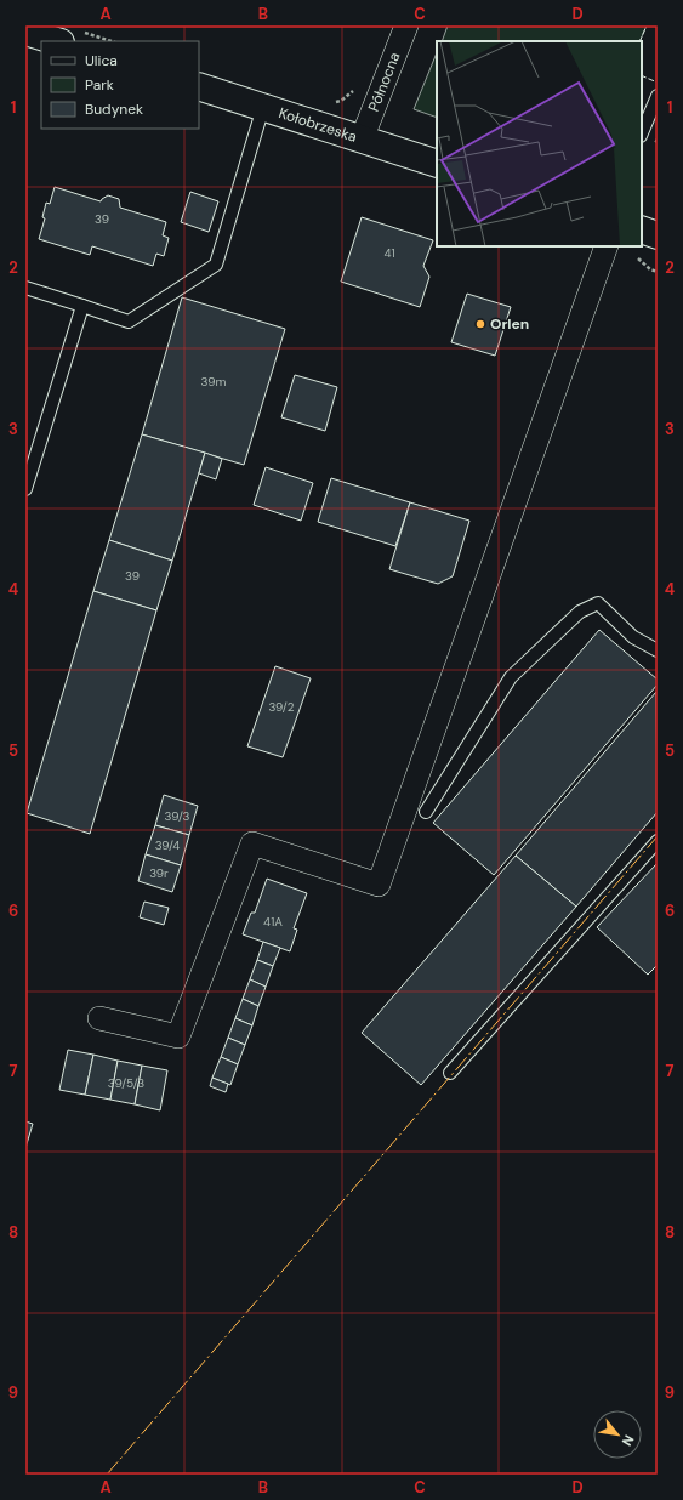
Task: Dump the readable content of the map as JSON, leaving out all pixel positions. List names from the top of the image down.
{
  "streets": {
    "main road": ["Kołobrzeska"],
    "street": ["Północna"]
  },
  "crossings": [
    ["Północna", "Kołobrzeska"]
  ],
  "places": ["Orlen"],
  "house_numbers": [
    "39",
    "41",
    "39m",
    "39",
    "39/2",
    "39/3",
    "39/4",
    "39r",
    "41A",
    "39/5/3"
  ],
  "legend": ["Ulica", "Park", "Budynek"],
  "north": "bottom right",
  "grid": {
    "columns": [
      "A",
      "B",
      "C",
      "D"
    ],
    "rows": [
      "1",
      "2",
      "3",
      "4",
      "5",
      "6",
      "7",
      "8",
      "9"
    ]
  }
}
